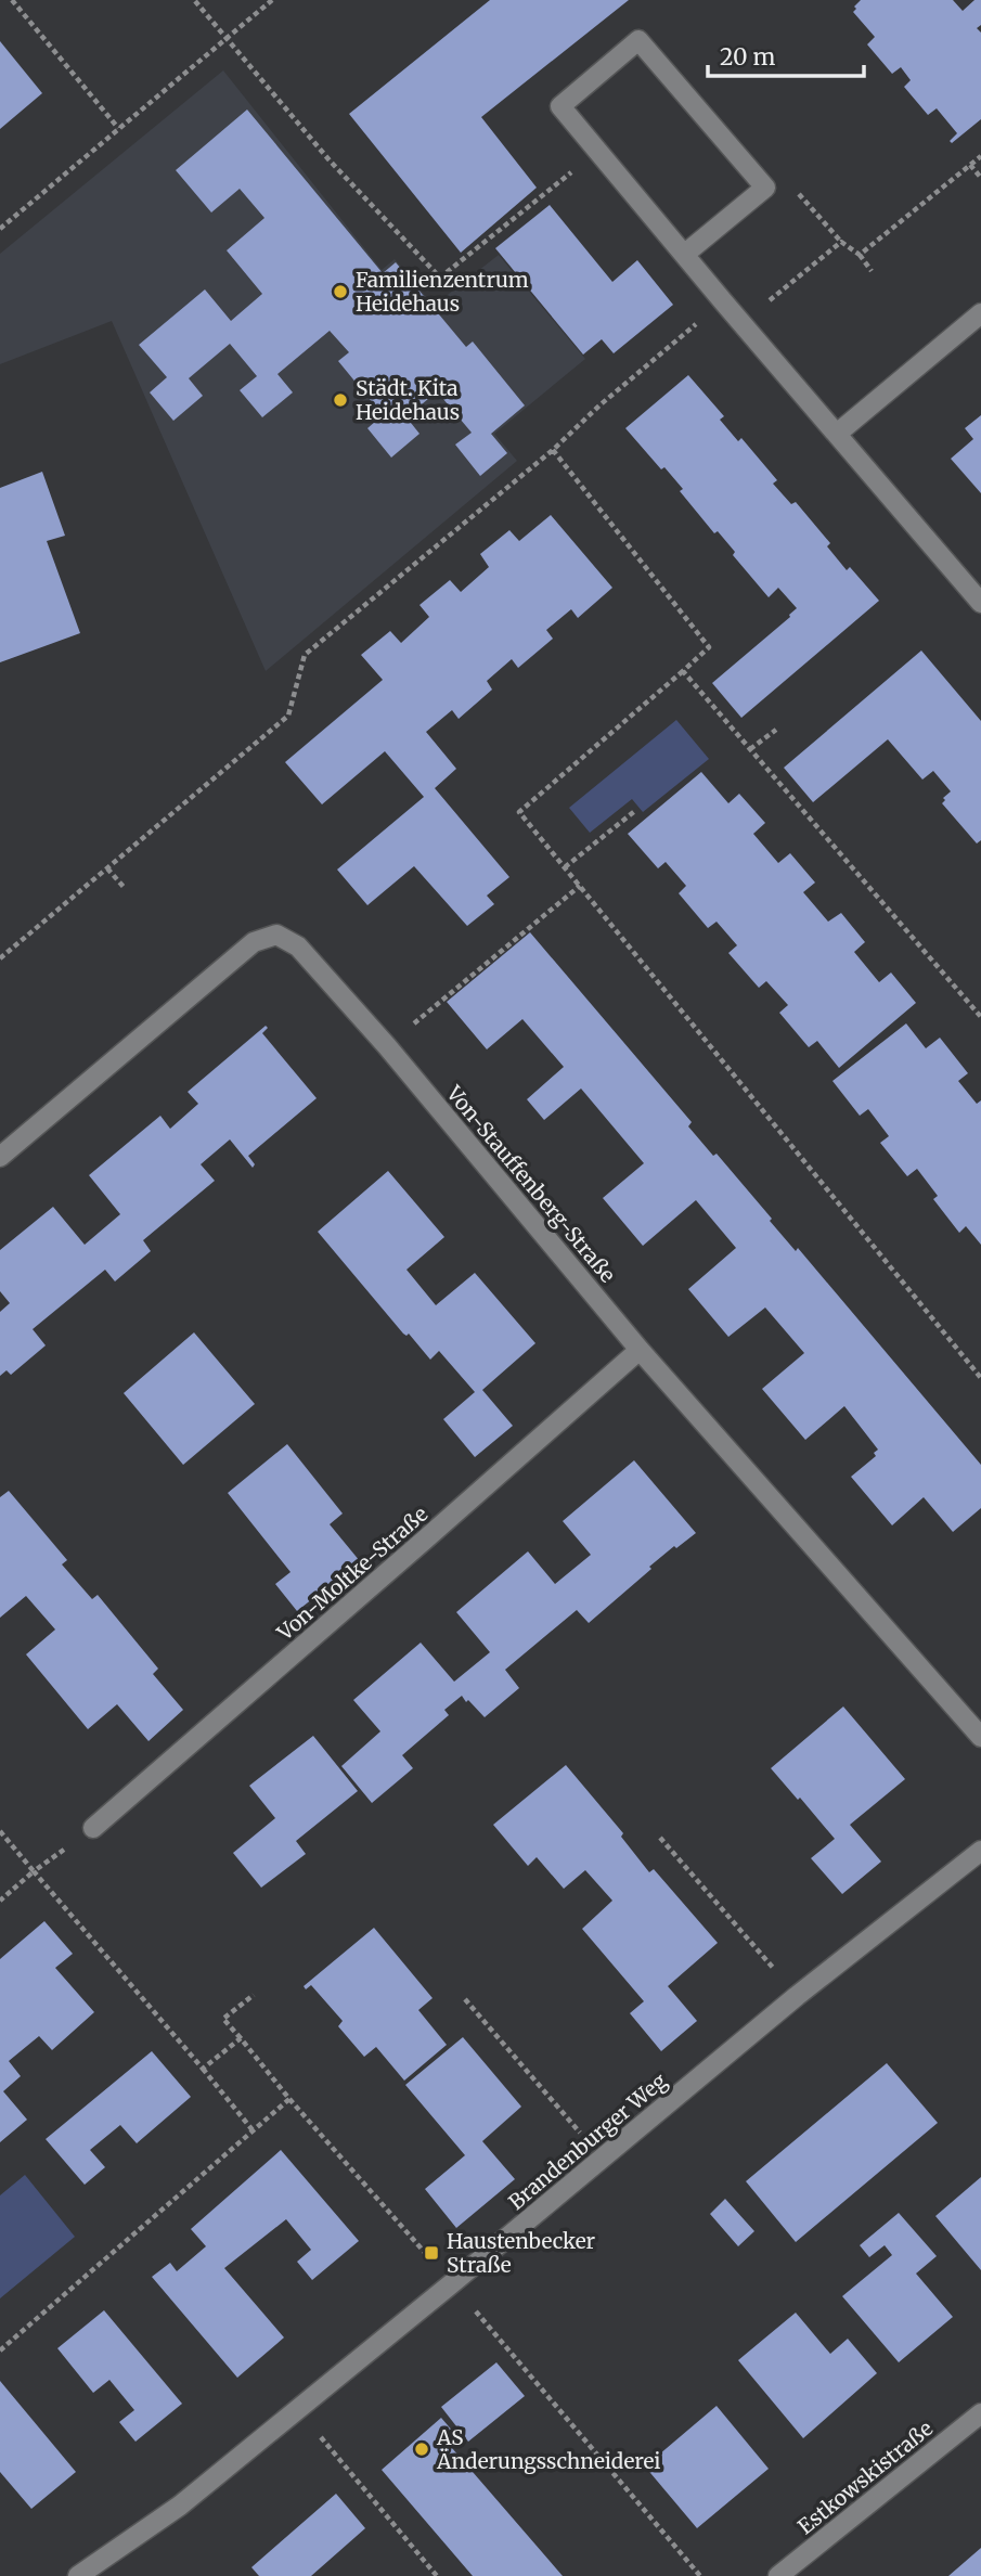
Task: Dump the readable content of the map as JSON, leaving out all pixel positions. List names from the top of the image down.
{
  "streets": {
    "street": [
      "Von-Stauffenberg-Straße",
      "Von-Moltke-Straße",
      "Brandenburger Weg",
      "Estkowskistraße"
    ]
  },
  "crossings": [
    ["Von-Stauffenberg-Straße", "Von-Moltke-Straße"]
  ],
  "places": {
    "other": ["Familienzentrum Heidehaus", "Städt. Kita Heidehaus", "AS Änderungsschneiderei"],
    "transit": ["Haustenbecker Straße"]
  },
  "scale_bar": "20 m"
}
